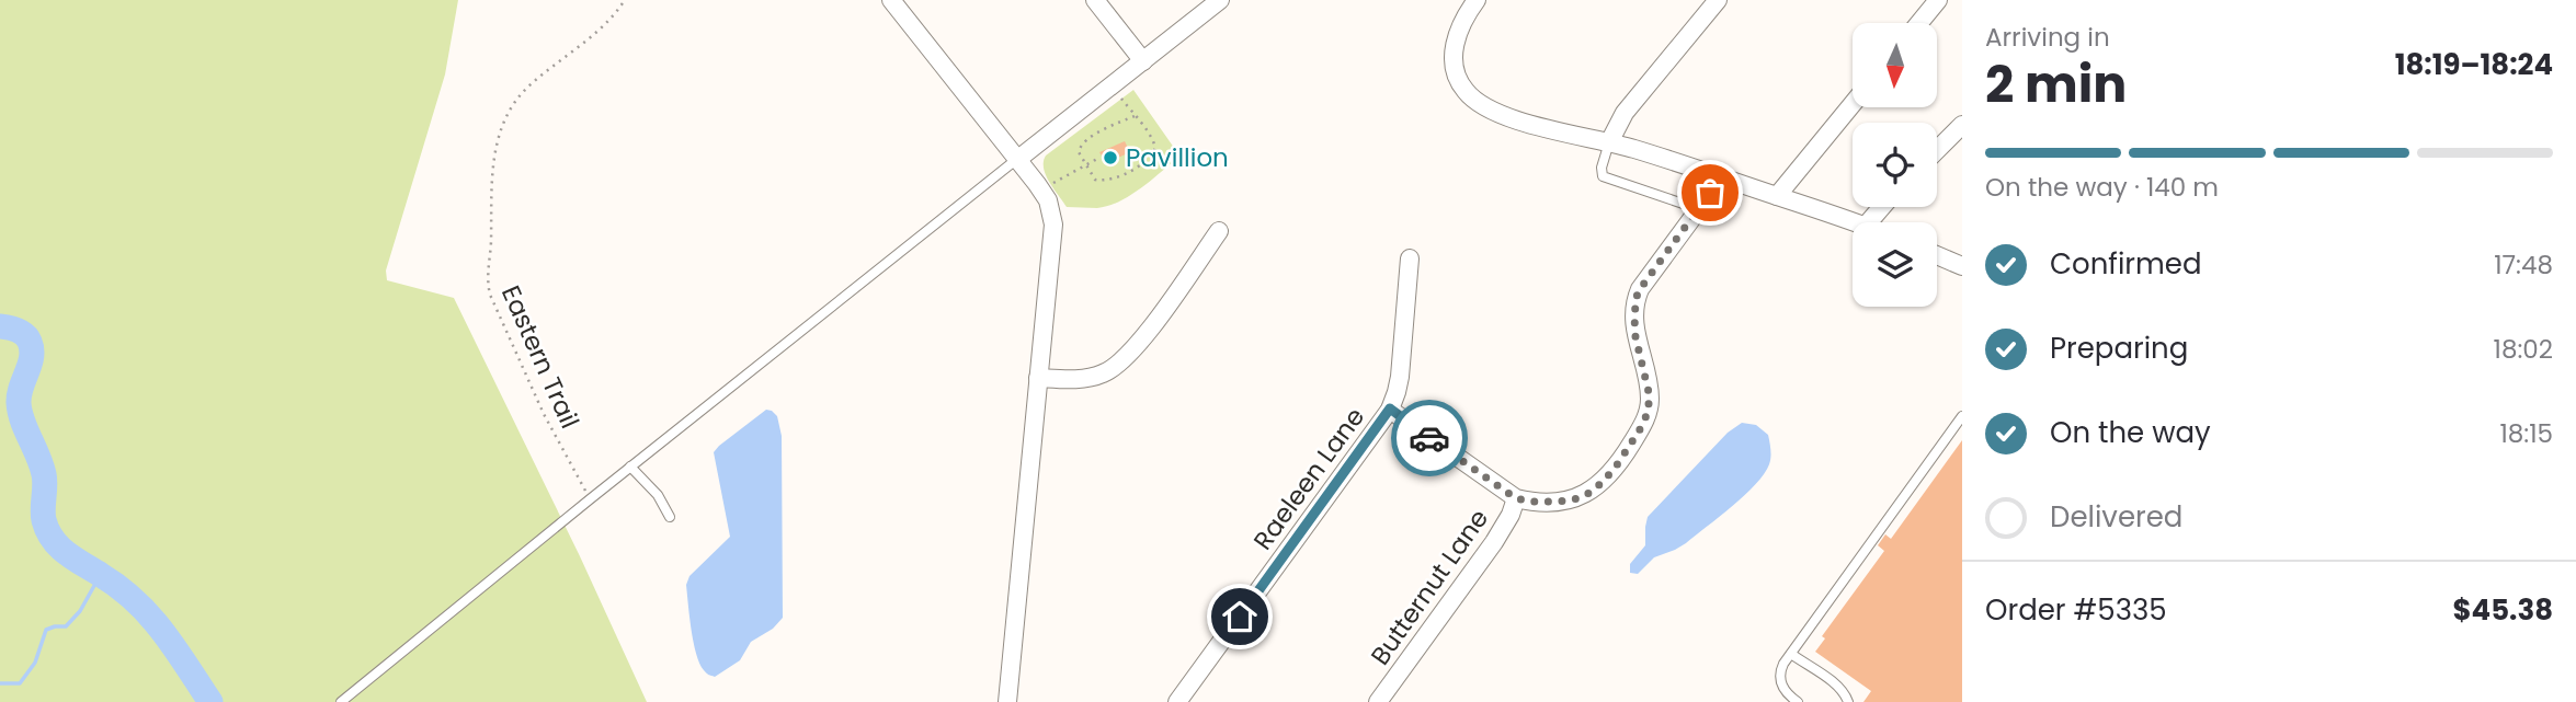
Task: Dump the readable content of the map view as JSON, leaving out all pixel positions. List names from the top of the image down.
{
  "streets": {
    "street": ["Raeleen Lane", "Butternut Lane"],
    "path": ["Eastern Trail"]
  },
  "places": ["Pavillion"],
  "north": "bottom",
  "page": {
    "heading": ["2 min", "Arriving in", "18:19–18:24"],
    "panel": ["Order #5335", "$45.38"],
    "bar": "On the way · 140 m",
    "list": [
      ["Confirmed", "17:48"],
      ["Preparing", "18:02"],
      ["On the way", "18:15"],
      "Delivered"
    ]
  }
}
